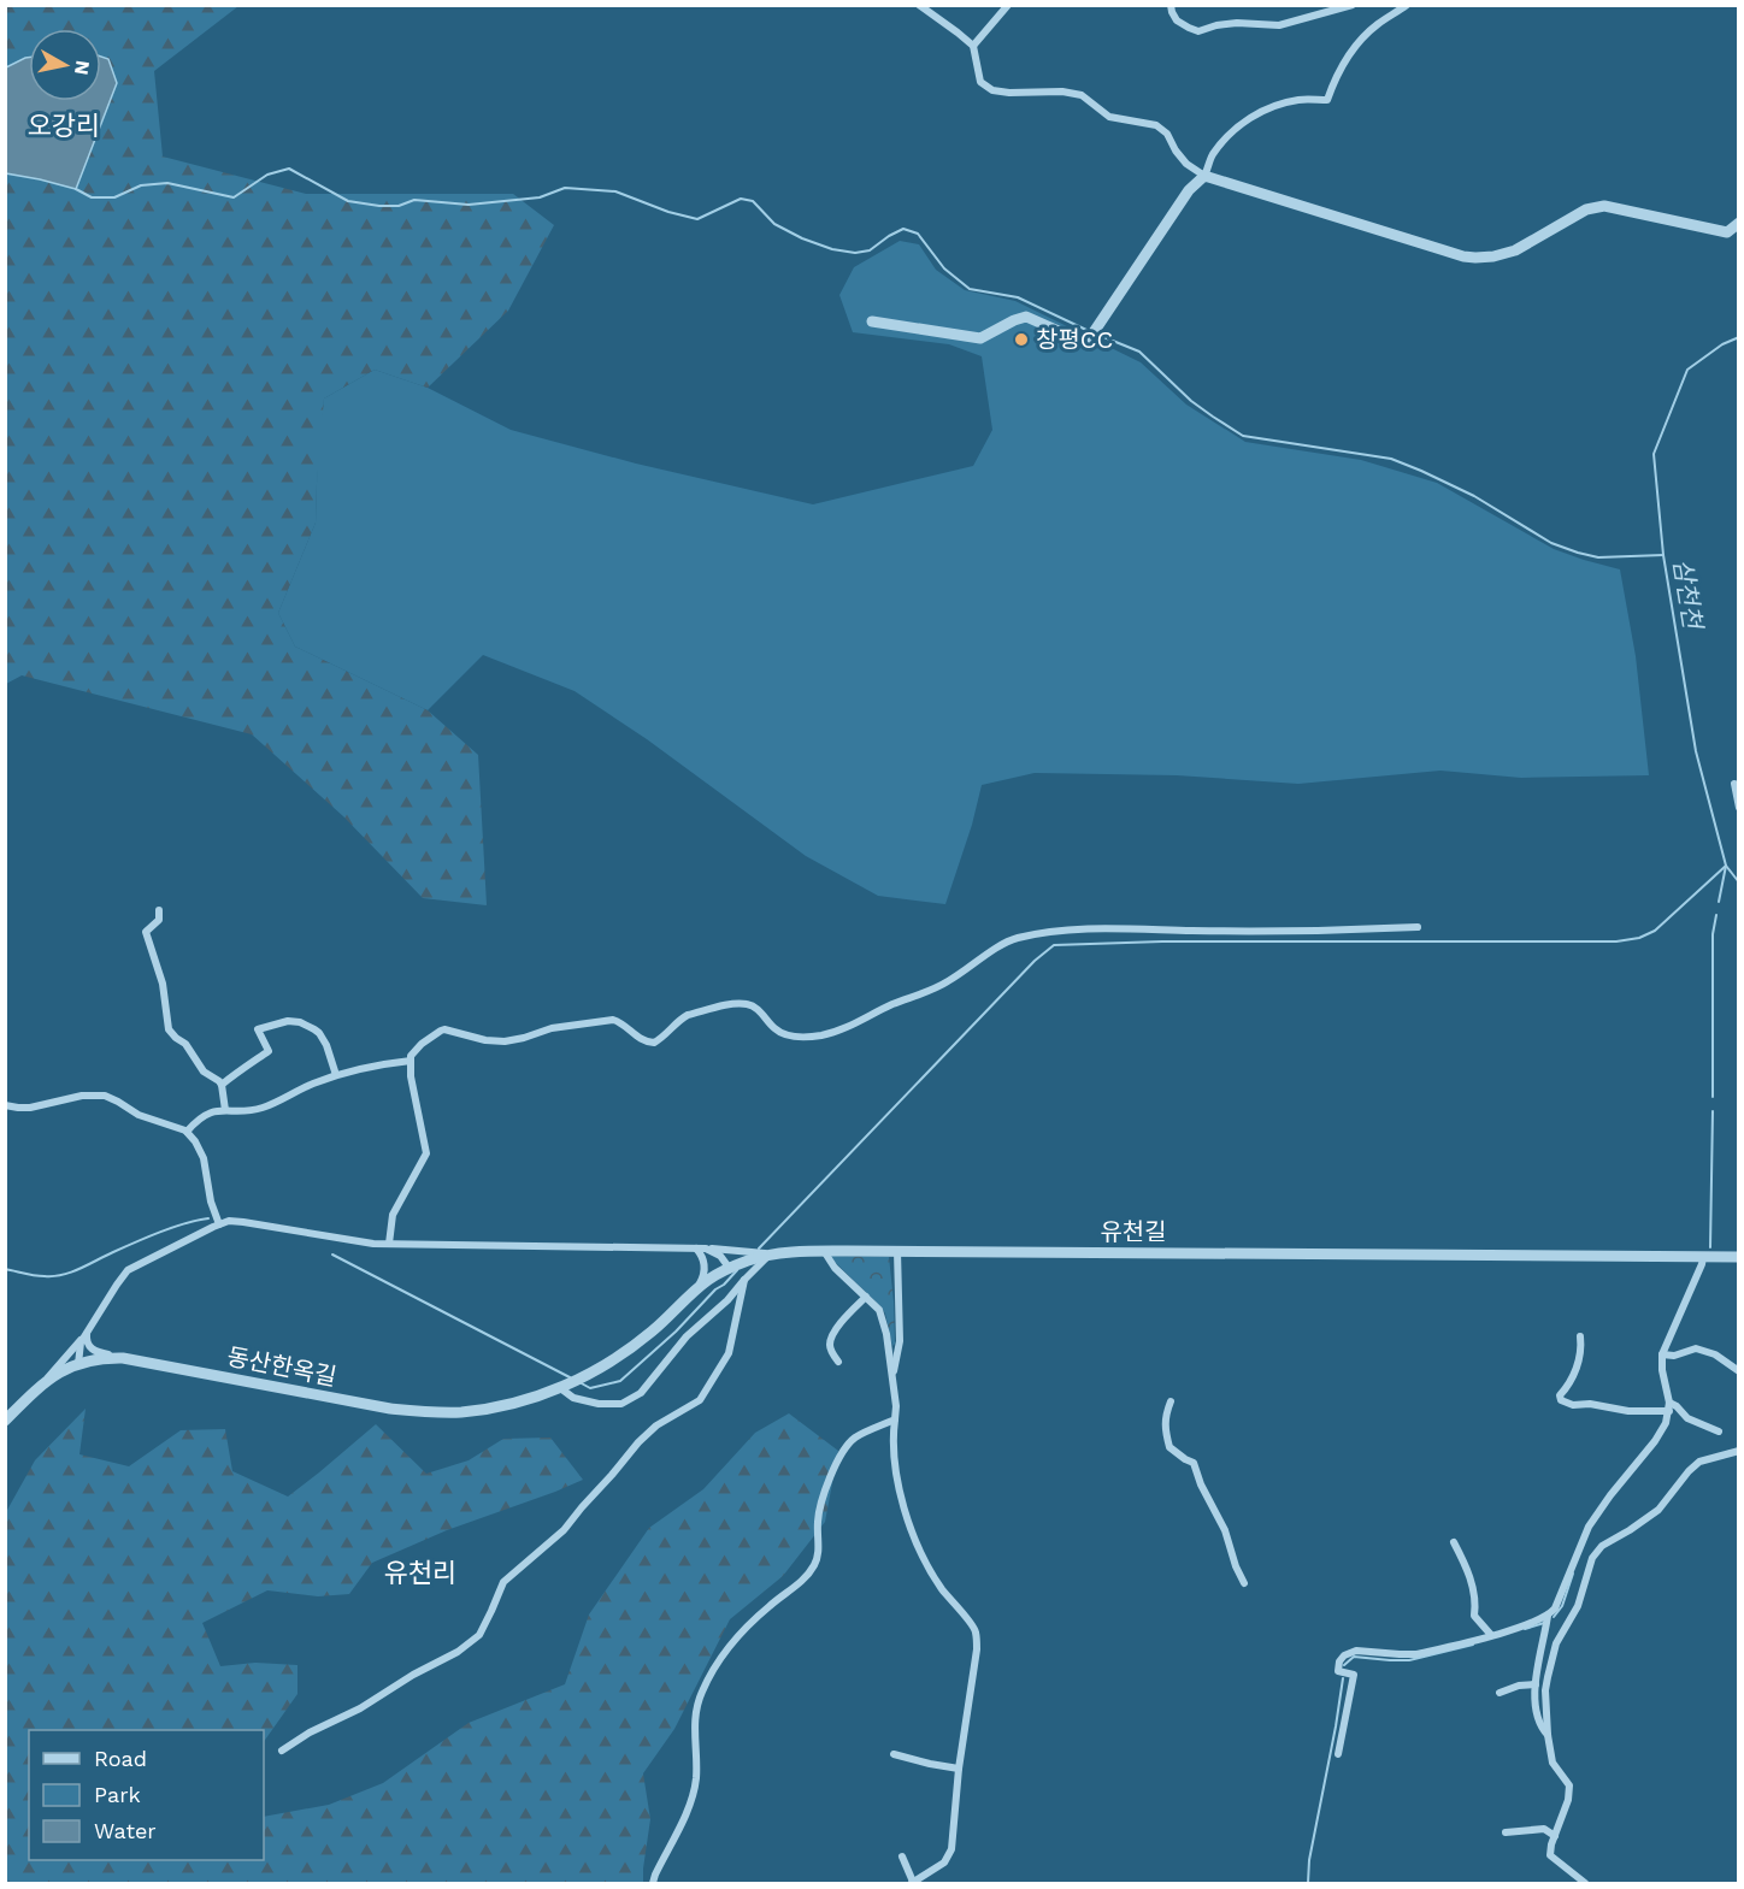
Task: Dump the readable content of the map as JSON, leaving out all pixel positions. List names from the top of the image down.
{
  "streets": {
    "street": ["유천길", "동산한옥길"]
  },
  "crossings": [
    ["유천길", "동산한옥길"]
  ],
  "districts": ["오강리", "유천리"],
  "water": ["삼천천"],
  "places": ["창평CC"],
  "legend": ["Road", "Park", "Water"],
  "north": "right"
}
